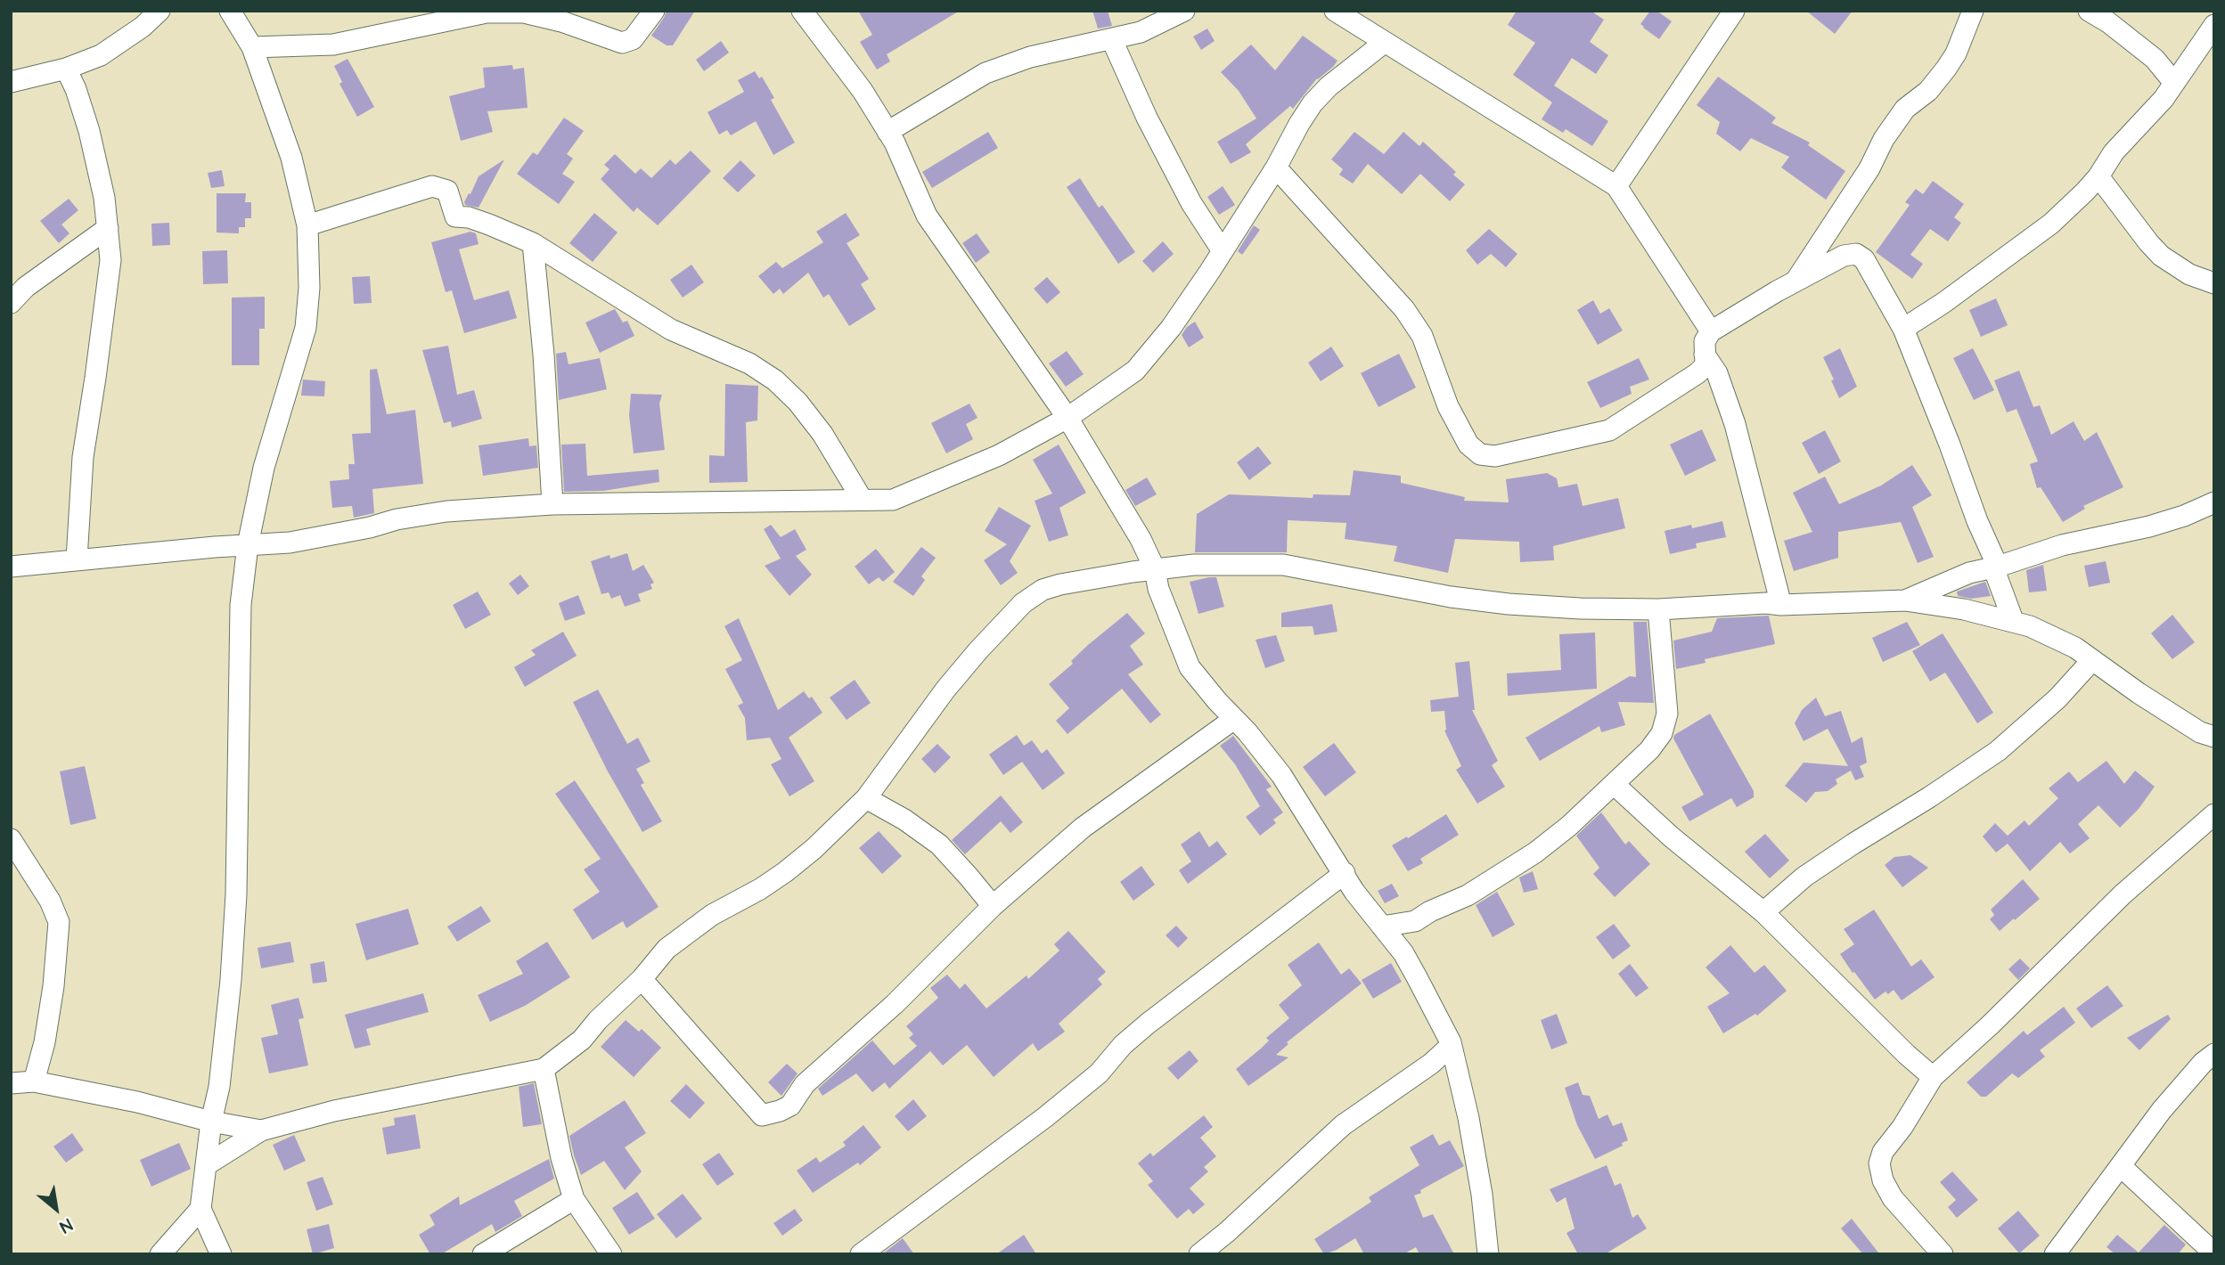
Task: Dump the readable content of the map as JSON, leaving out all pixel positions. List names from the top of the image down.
{
  "north": "bottom right"
}
